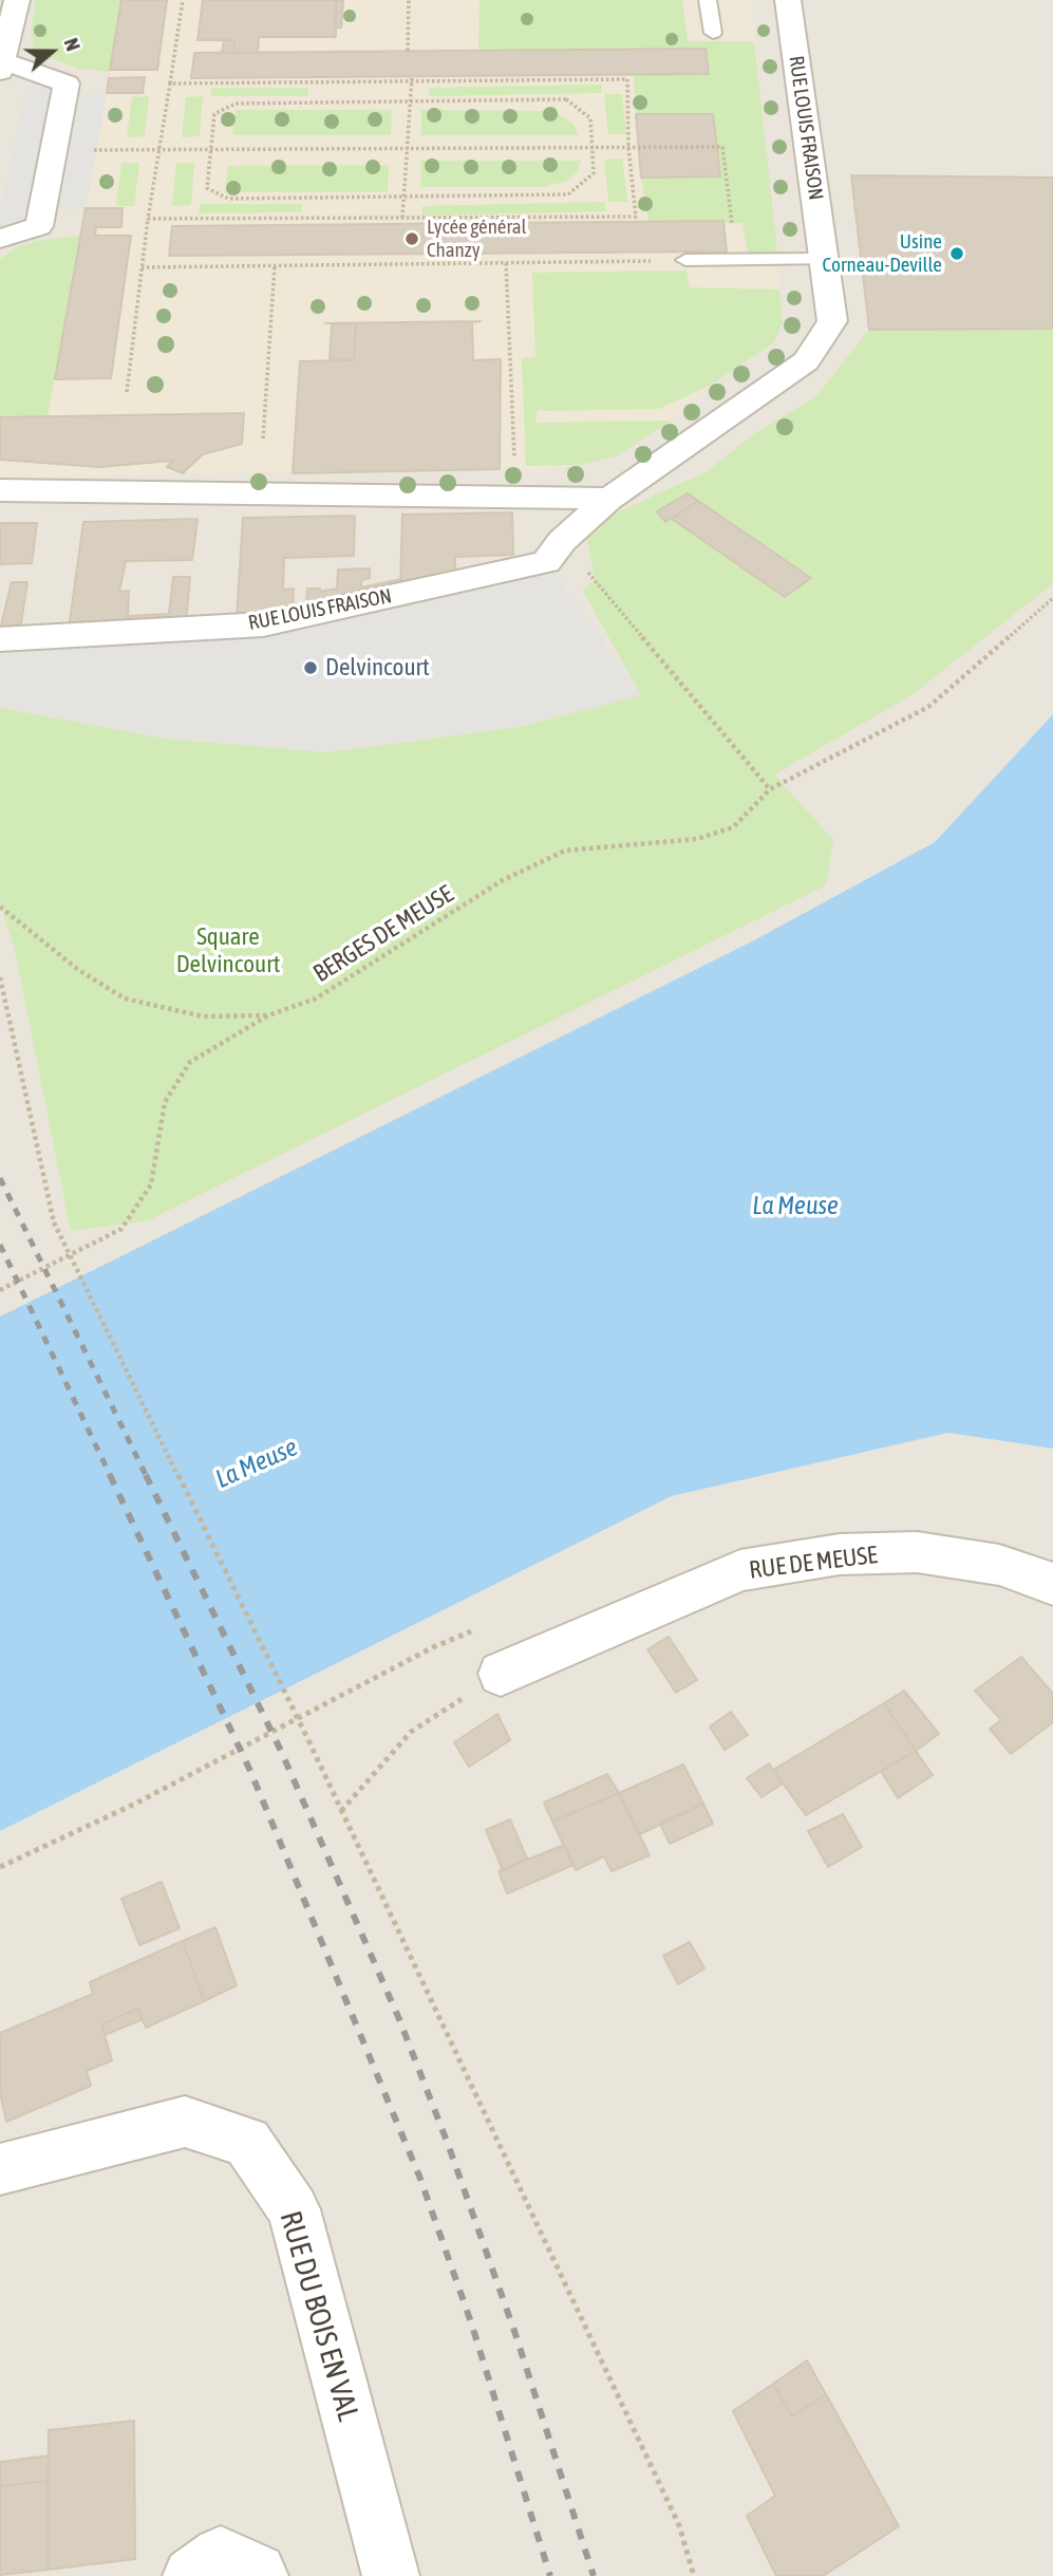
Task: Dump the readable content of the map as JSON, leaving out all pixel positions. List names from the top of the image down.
{
  "streets": {
    "street": ["RUE LOUIS FRAISON", "RUE DE MEUSE", "RUE DU BOIS EN VAL"],
    "path": ["BERGES DE MEUSE"]
  },
  "water": ["La Meuse"],
  "parks": ["Square Delvincourt"],
  "places": ["Lycée général Chanzy", "Usine Corneau-Deville", "Delvincourt"],
  "north": "right"
}
